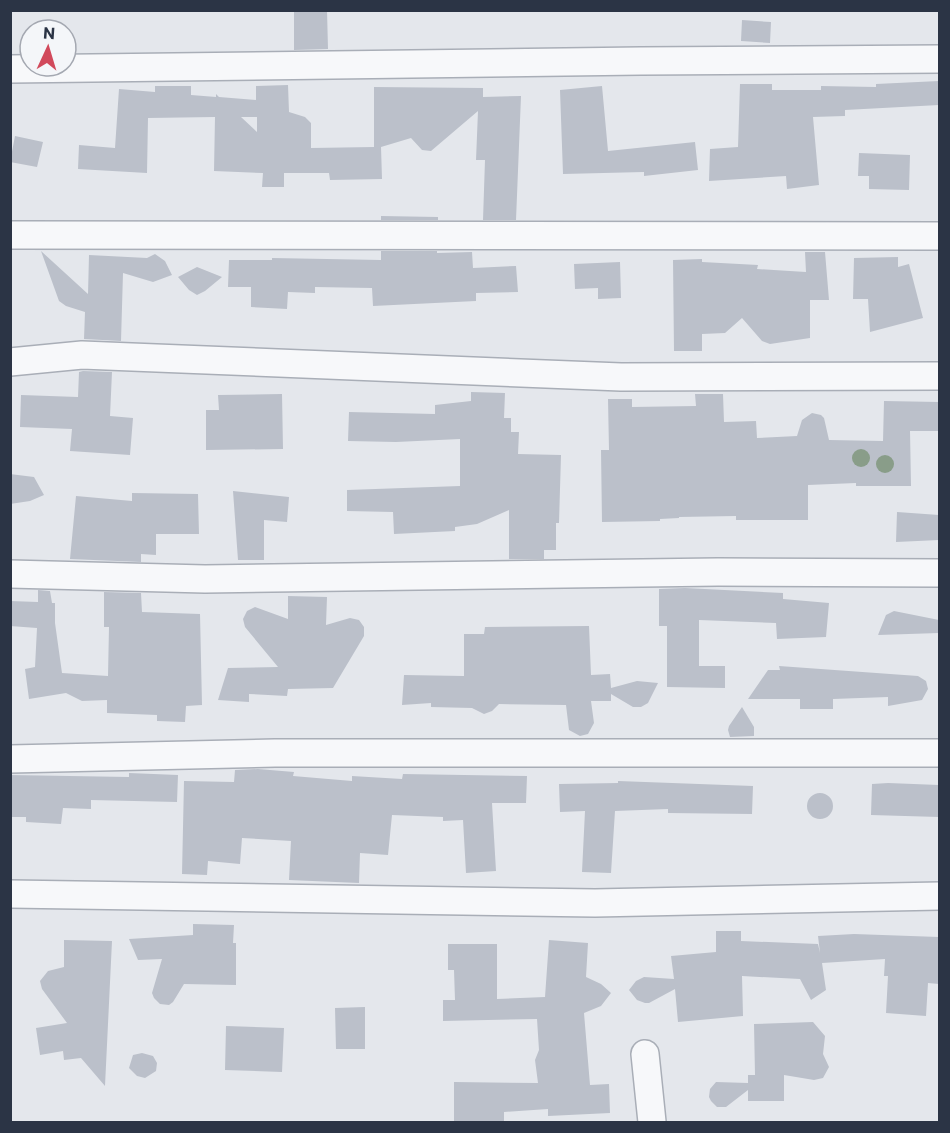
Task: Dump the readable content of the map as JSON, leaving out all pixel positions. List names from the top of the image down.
{
  "north": "top"
}
